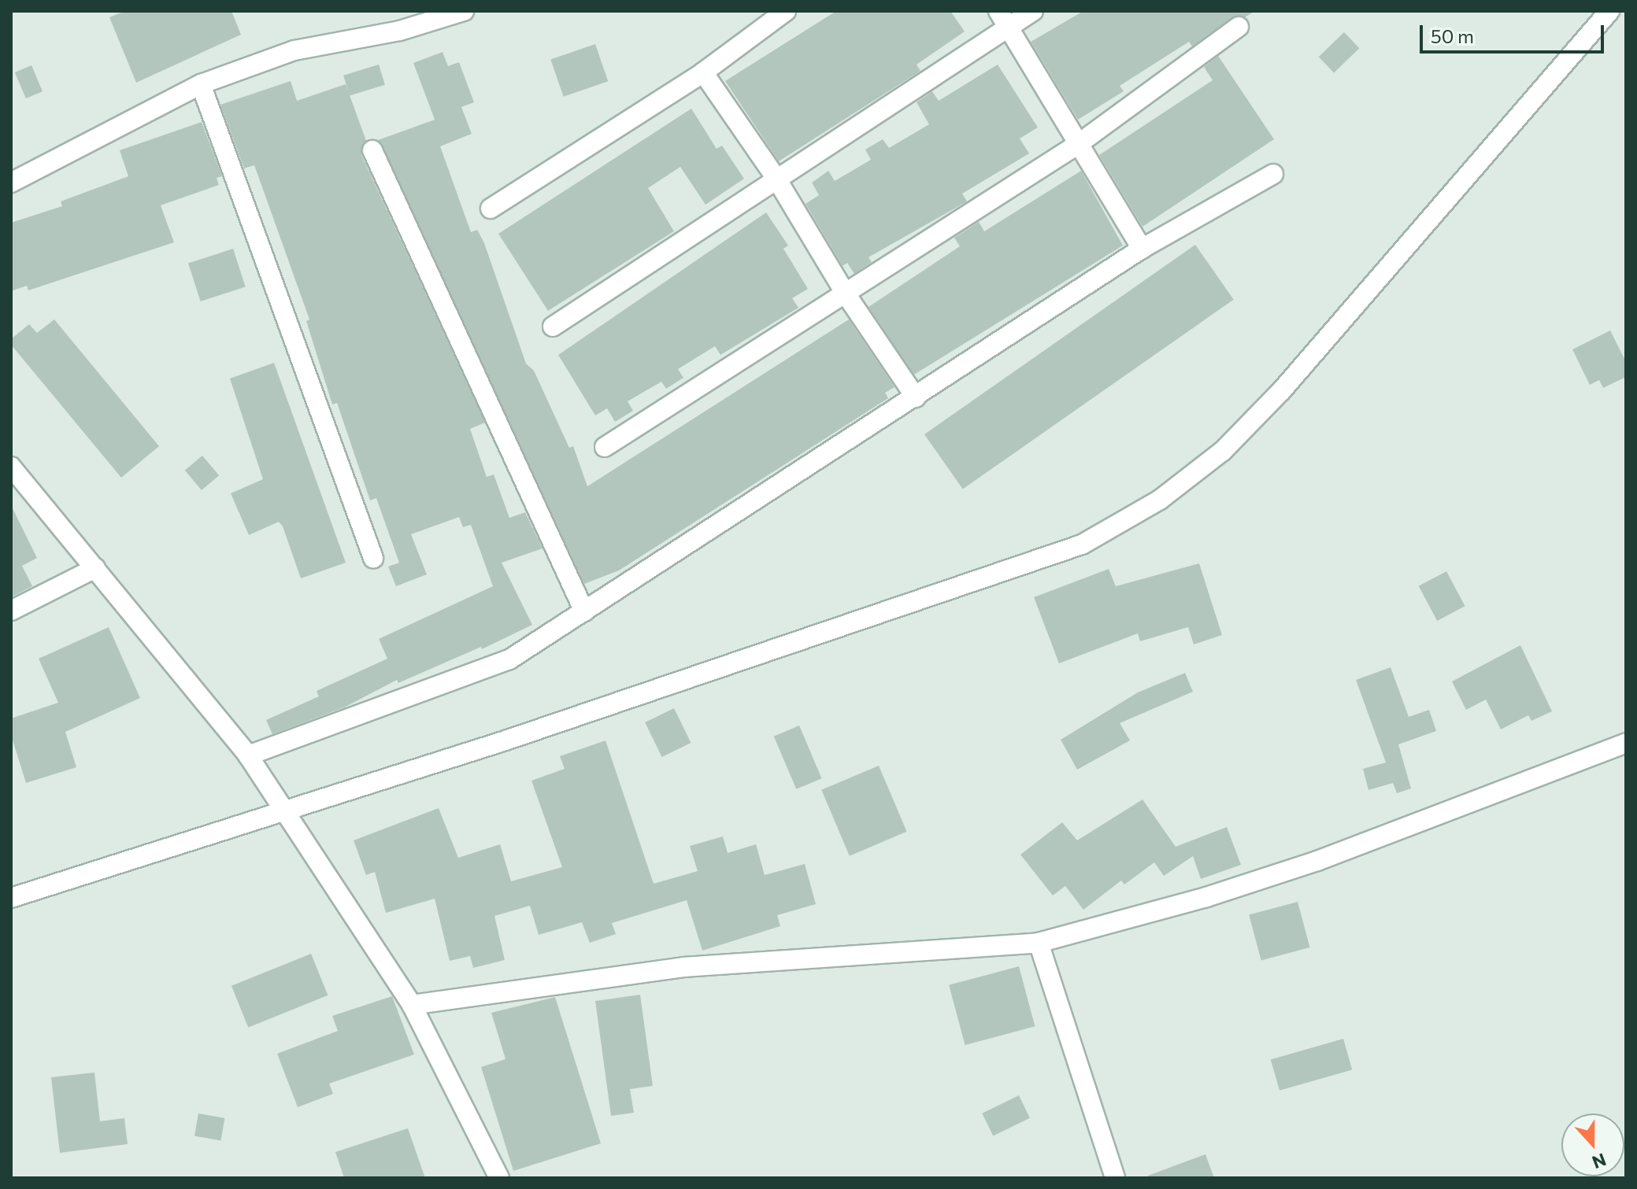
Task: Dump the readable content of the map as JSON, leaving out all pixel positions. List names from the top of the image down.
{
  "scale_bar": "50 m",
  "north": "bottom"
}
